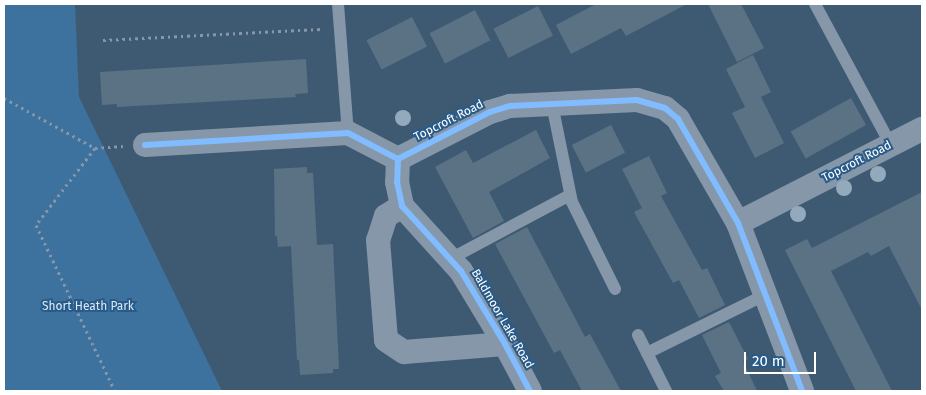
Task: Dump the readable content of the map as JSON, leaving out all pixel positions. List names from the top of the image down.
{
  "streets": {
    "street": ["Topcroft Road", "Baldmoor Lake Road"]
  },
  "parks": ["Short Heath Park"],
  "scale_bar": "20 m"
}
